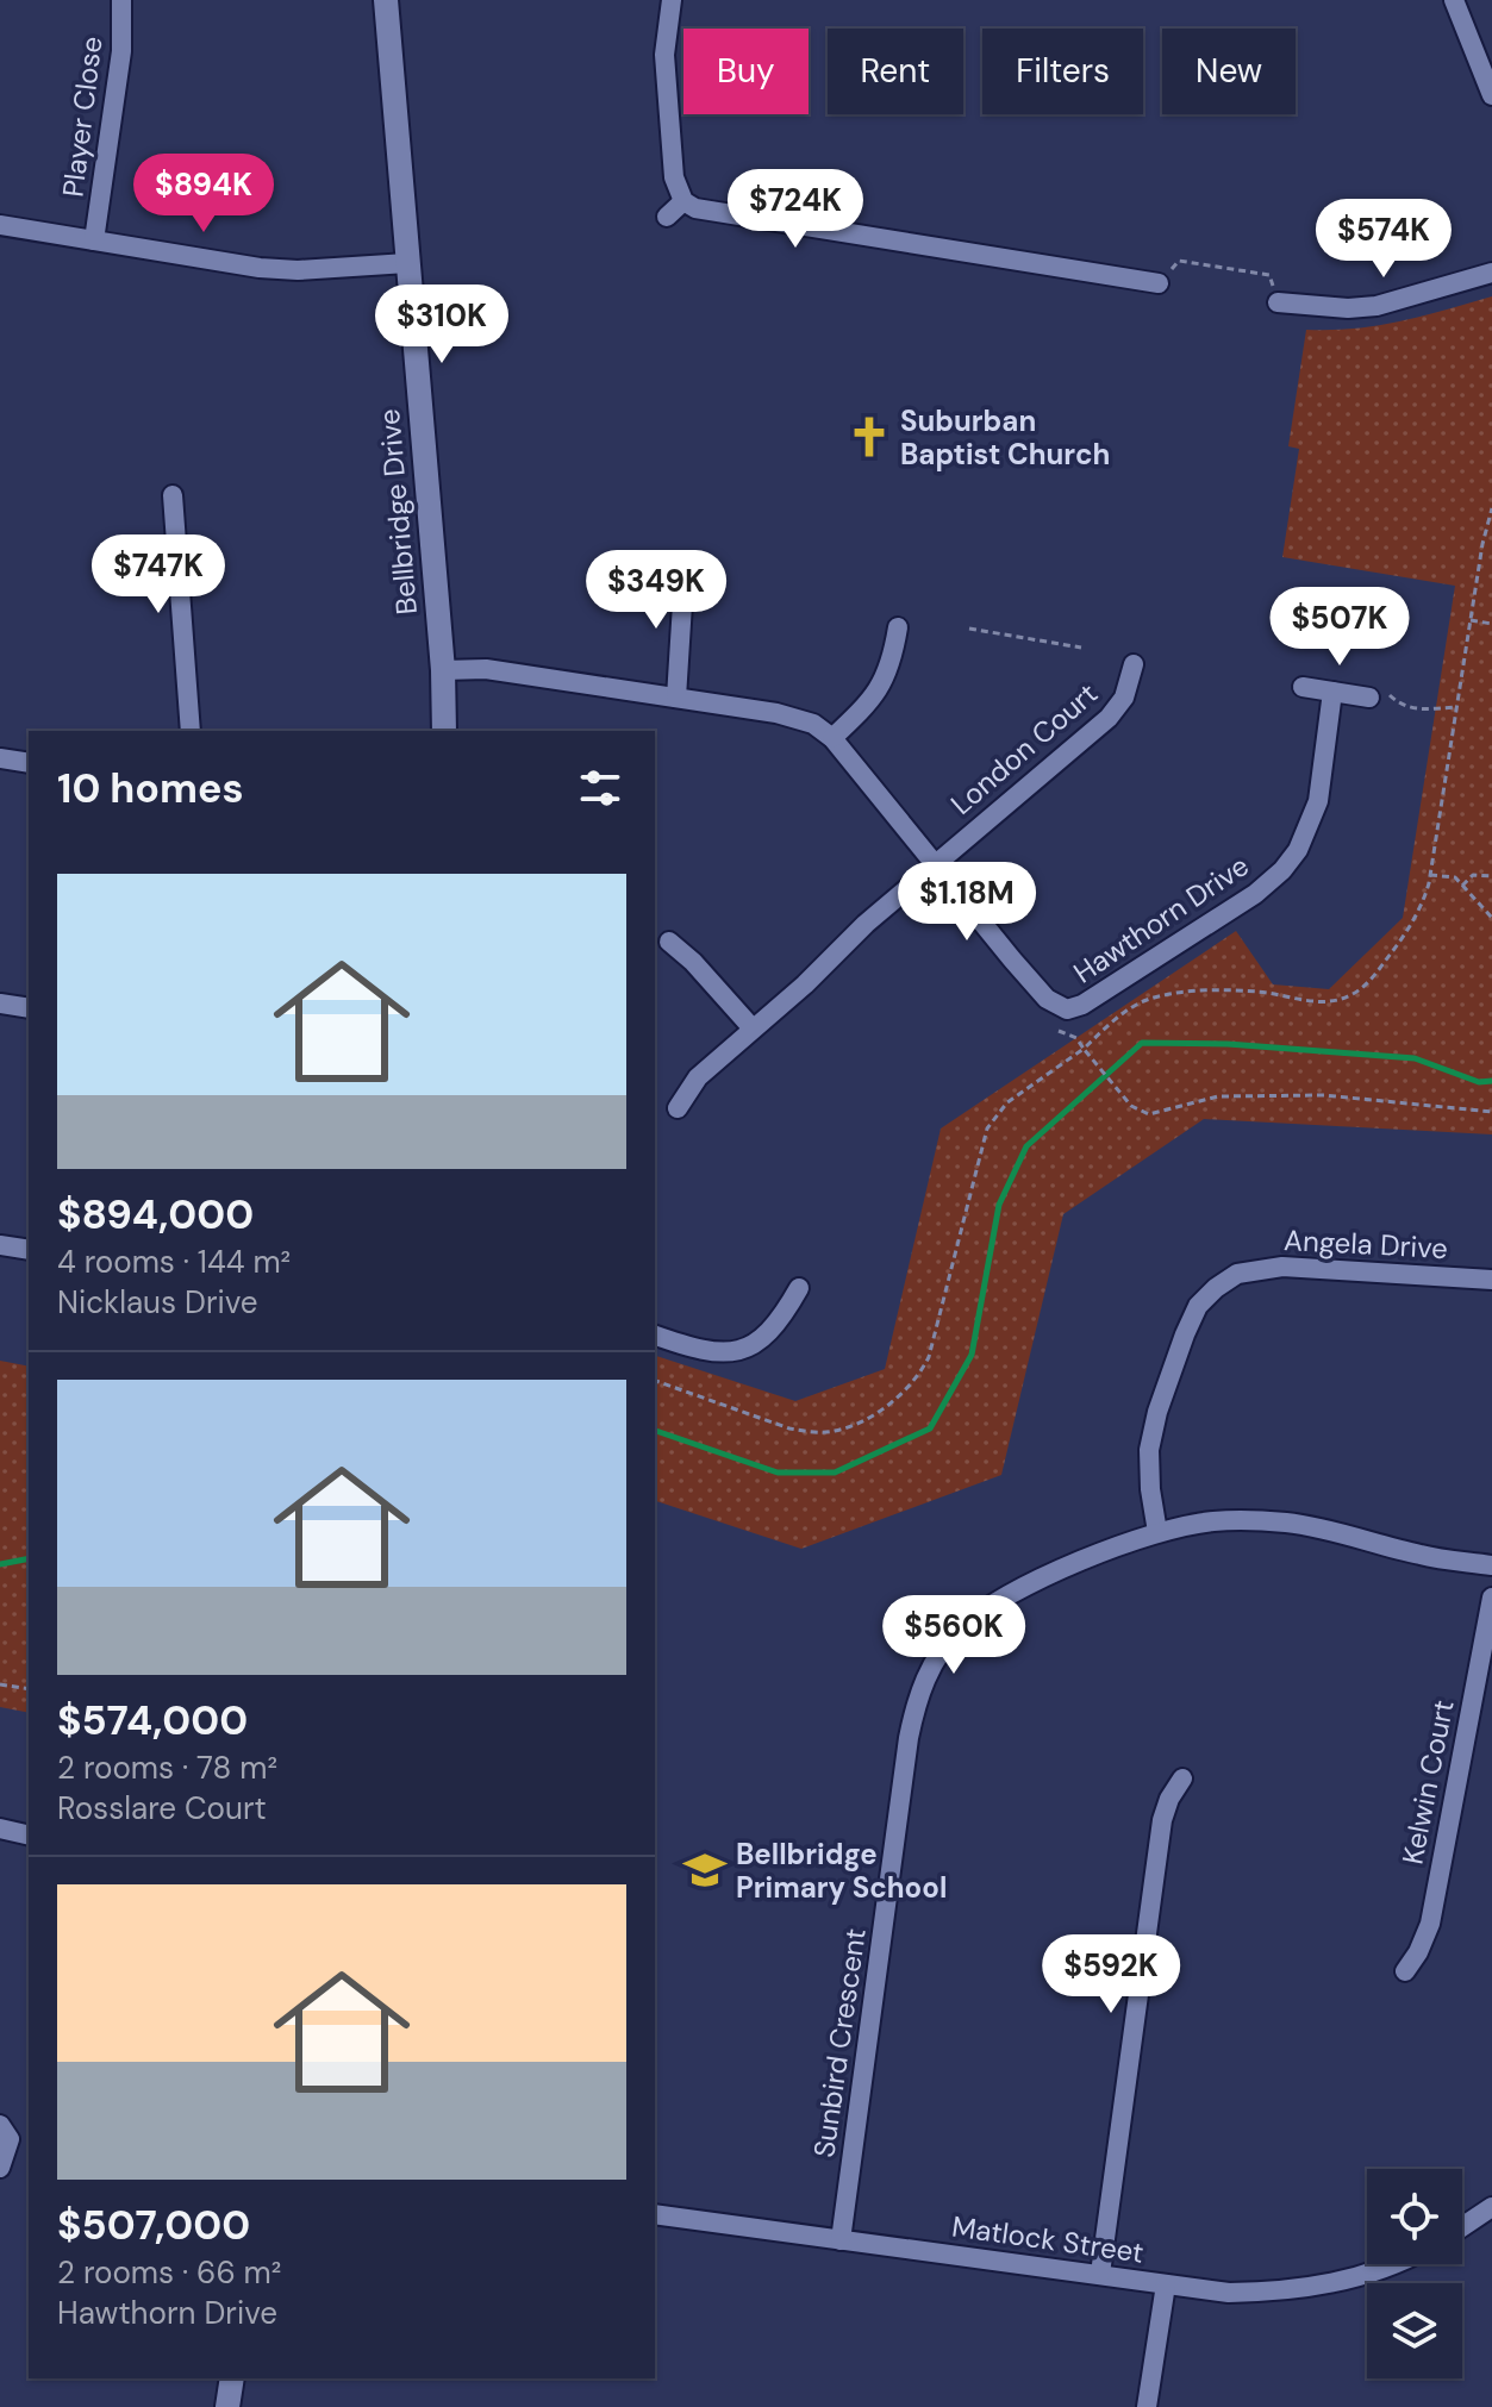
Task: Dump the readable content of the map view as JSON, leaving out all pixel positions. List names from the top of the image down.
{
  "streets": {
    "street": [
      "Player Close",
      "Bellbridge Drive",
      "London Court",
      "Hawthorn Drive",
      "Angela Drive",
      "Kelwin Court",
      "Sunbird Crescent",
      "Matlock Street"
    ]
  },
  "crossings": [
    ["Bellbridge Drive", "Hawthorn Drive"],
    ["London Court", "Hawthorn Drive"],
    ["Angela Drive", "Sunbird Crescent"],
    ["Sunbird Crescent", "Matlock Street"]
  ],
  "places": {
    "church": ["Suburban Baptist Church"],
    "school or university": ["Bellbridge Primary School"]
  },
  "page": {
    "chip": [
      "Buy",
      "Rent",
      "Filters",
      "New"
    ],
    "price": [
      "$894K",
      "$724K",
      "$574K",
      "$310K",
      "$747K",
      "$349K",
      "$507K",
      "$1.18M",
      "$560K",
      "$592K"
    ],
    "heading": "10 homes",
    "list": [
      {
        "name": "$894,000",
        "note": "4 rooms · 144 m² · Nicklaus Drive"
      },
      {
        "name": "$574,000",
        "note": "2 rooms · 78 m² · Rosslare Court"
      },
      {
        "name": "$507,000",
        "note": "2 rooms · 66 m² · Hawthorn Drive"
      }
    ]
  }
}
